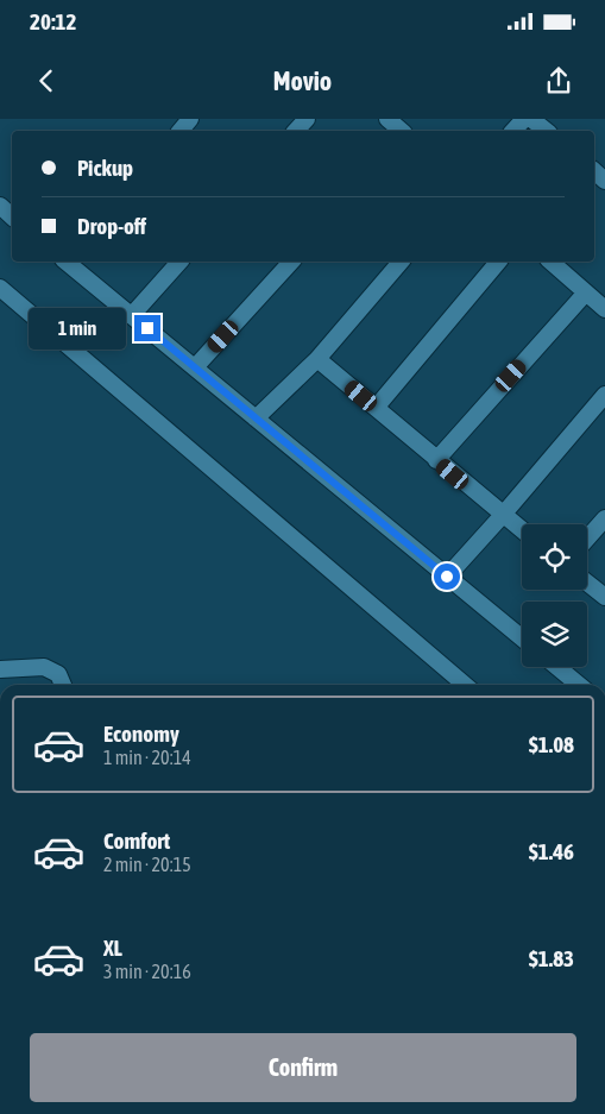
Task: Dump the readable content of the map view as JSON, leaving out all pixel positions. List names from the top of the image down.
{
  "page": {
    "status": "20:12",
    "header": "Movio",
    "banner": ["Pickup", "Drop-off"],
    "bubble": "1 min",
    "list": [
      {
        "name": "Economy",
        "note": "1 min · 20:14",
        "value": "$1.08"
      },
      {
        "name": "Comfort",
        "note": "2 min · 20:15",
        "value": "$1.46"
      },
      {
        "name": "XL",
        "note": "3 min · 20:16",
        "value": "$1.83"
      }
    ],
    "buttons": "Confirm"
  }
}
